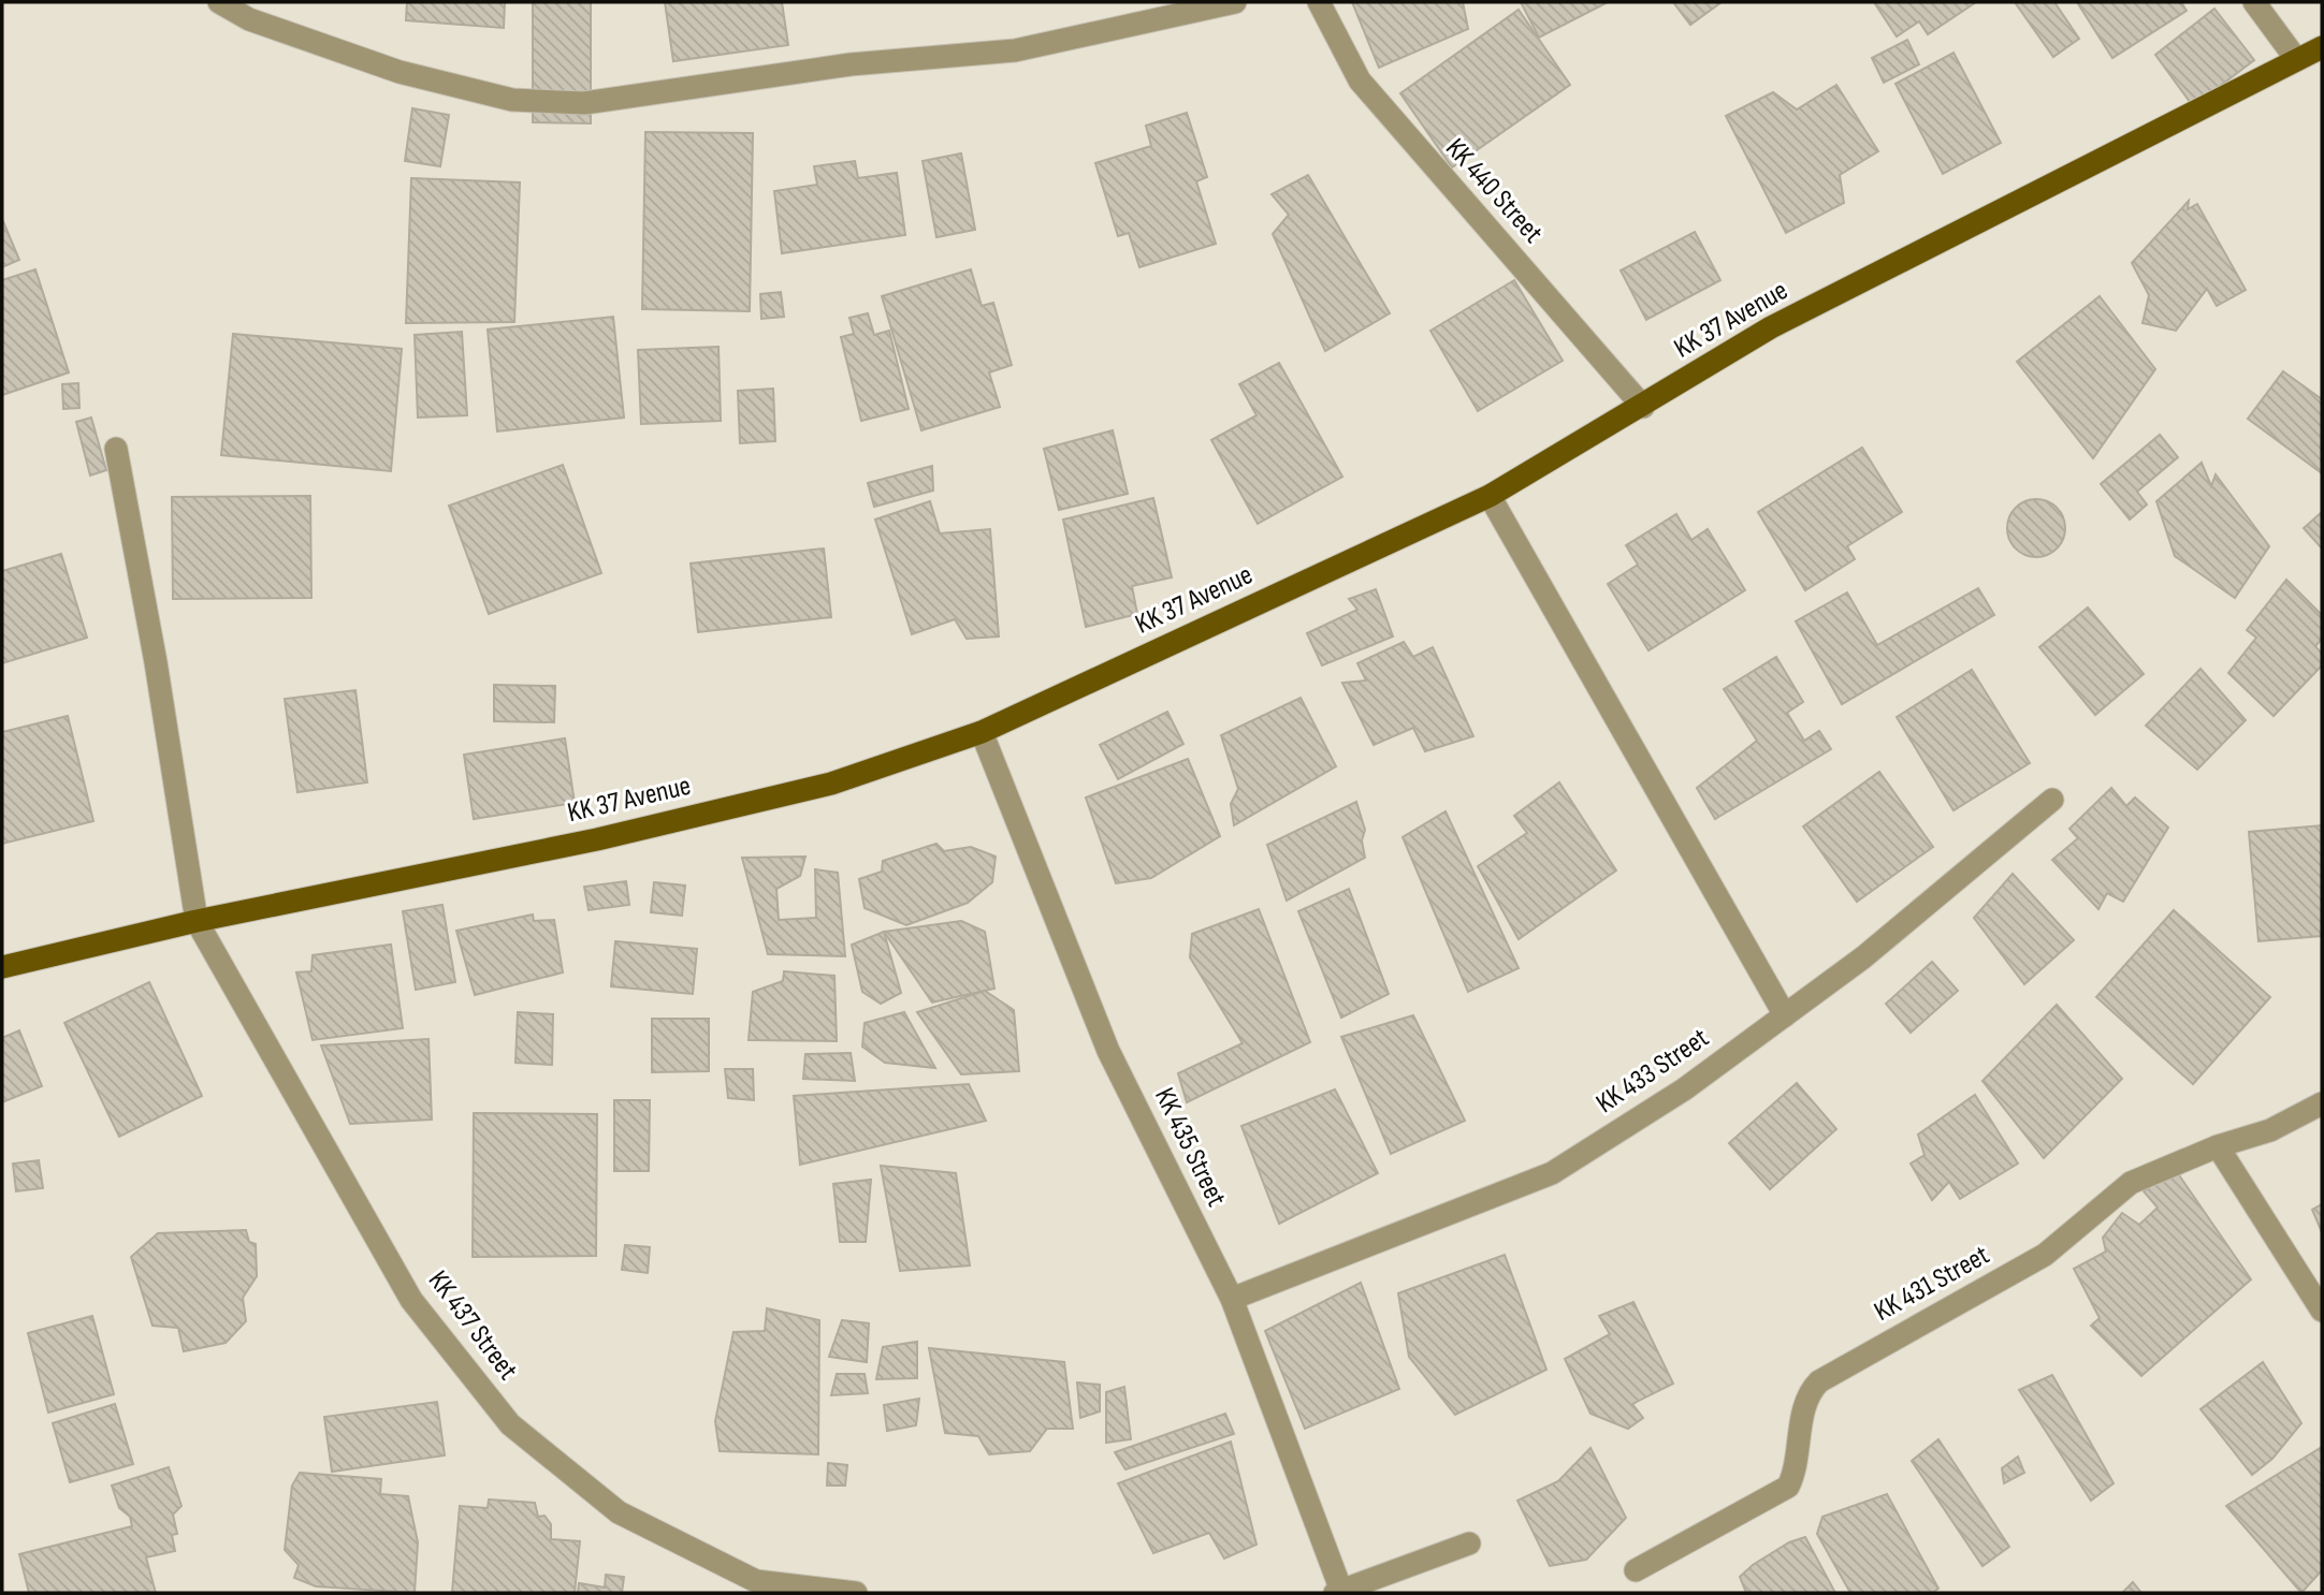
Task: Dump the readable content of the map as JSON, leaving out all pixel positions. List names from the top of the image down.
{
  "streets": {
    "main road": ["KK 37 Avenue"],
    "street": [
      "KK 440 Street",
      "KK 433 Street",
      "KK 435 Street",
      "KK 431 Street",
      "KK 437 Street"
    ]
  },
  "crossings": [
    ["KK 440 Street", "KK 37 Avenue"],
    ["KK 37 Avenue", "KK 435 Street"],
    ["KK 37 Avenue", "KK 437 Street"],
    ["KK 433 Street", "KK 435 Street"]
  ]
}
